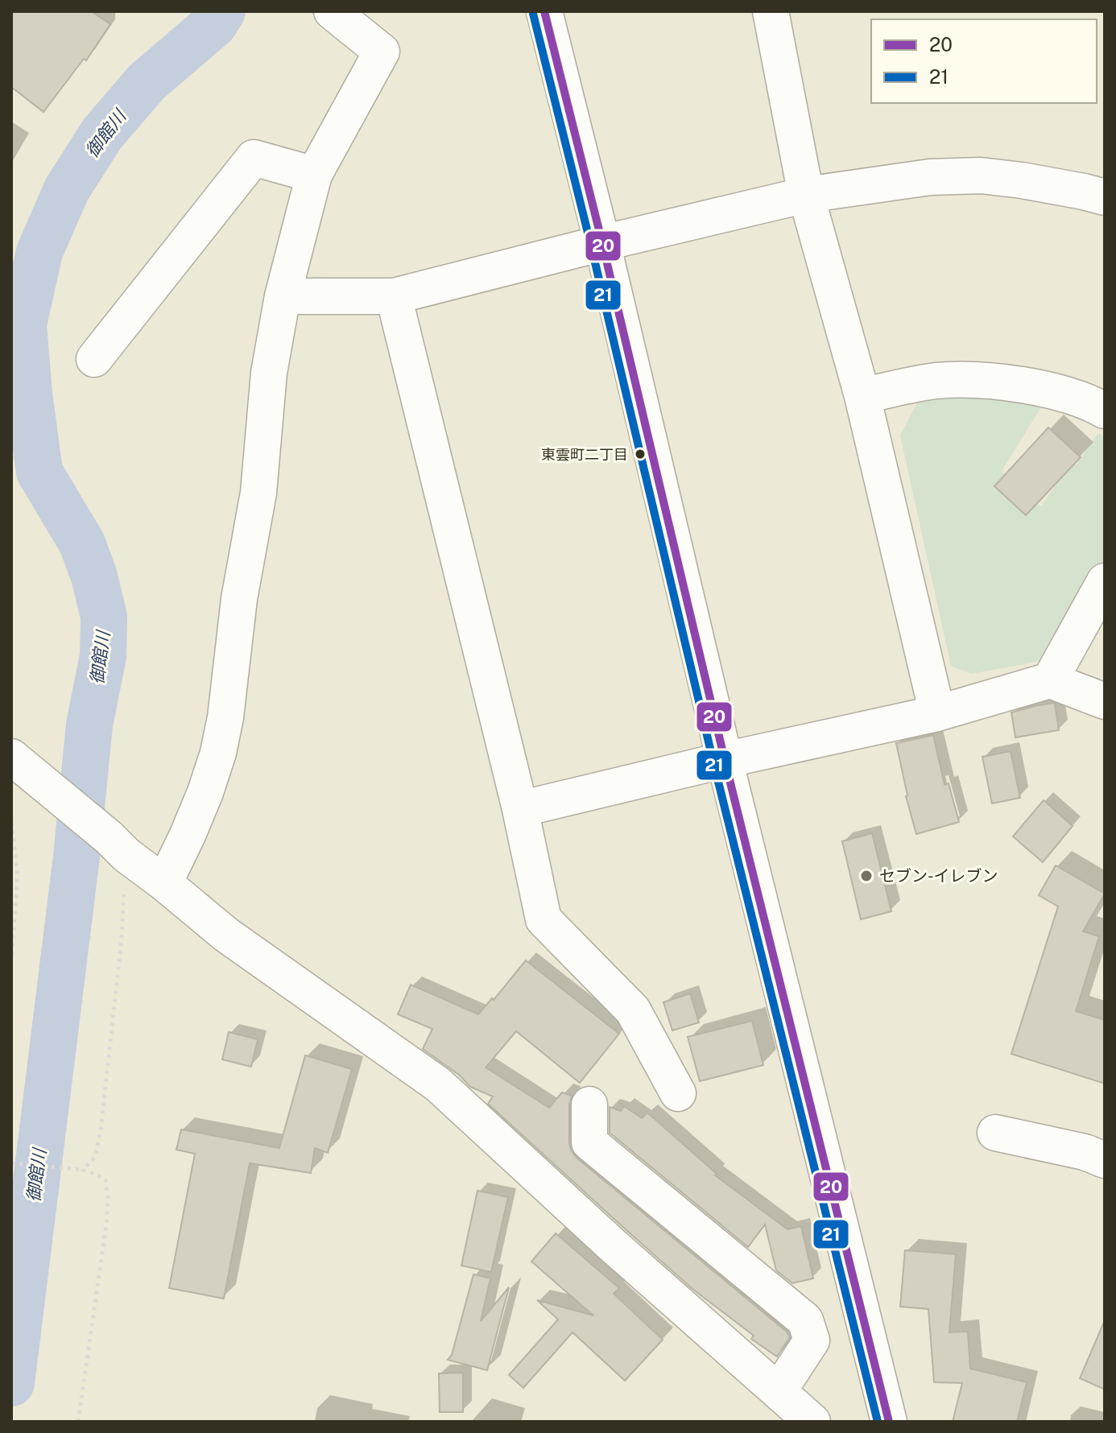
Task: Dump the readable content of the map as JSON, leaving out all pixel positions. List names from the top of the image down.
{
  "water": ["御館川"],
  "places": ["東雲町二丁目", "セブン-イレブン"],
  "lines": ["transit line 20", "transit line 21"],
  "legend": ["20", "21"]
}
